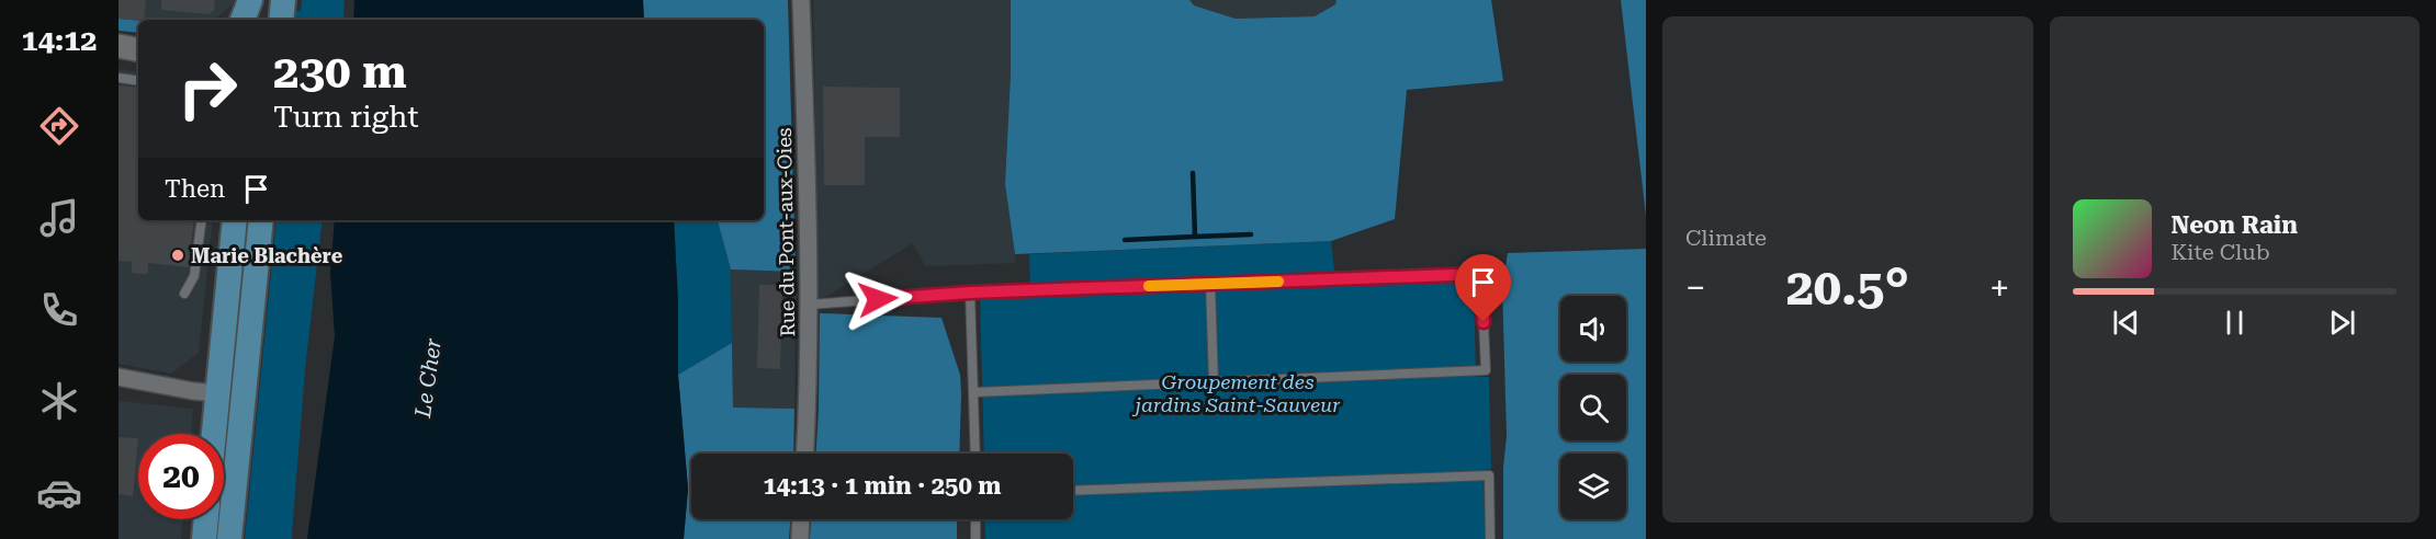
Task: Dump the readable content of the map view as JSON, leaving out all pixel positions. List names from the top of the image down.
{
  "streets": {
    "street": ["Rue du Pont-aux-Oies"]
  },
  "water": ["Le Cher"],
  "parks": ["Groupement des jardins Saint-Sauveur"],
  "places": ["Marie Blachère"],
  "page": {
    "tabs": "14:12",
    "tile": "Climate",
    "turn": ["230 m", "Turn right"],
    "then": "Then",
    "song": ["Neon Rain", "Kite Club"],
    "heat": ["−", "20.5°", "+"],
    "limit": "20",
    "trip": "14:13 · 1 min · 250 m"
  }
}
